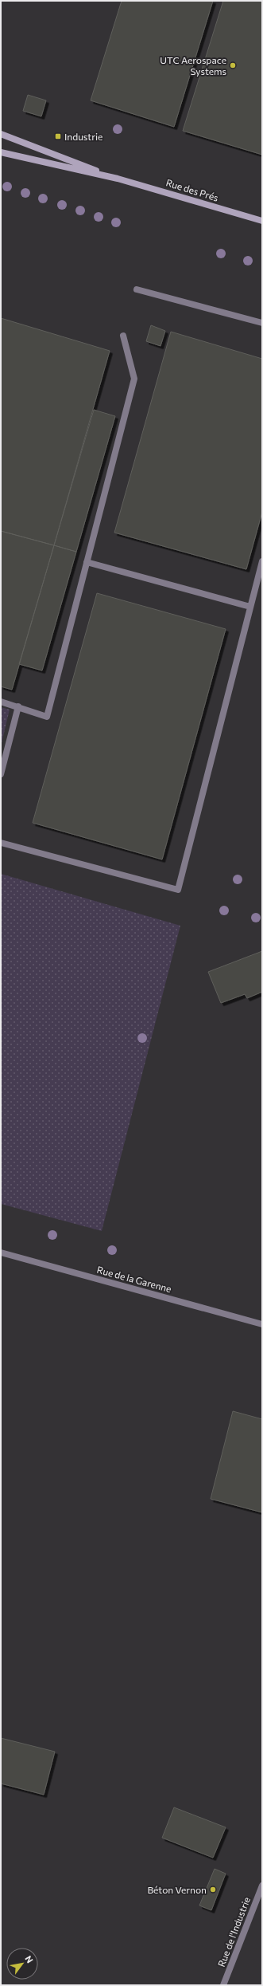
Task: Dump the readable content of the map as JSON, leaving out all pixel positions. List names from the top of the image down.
{
  "streets": {
    "main road": ["Rue des Prés"],
    "street": ["Rue de la Garenne", "Rue de l'Industrie"]
  },
  "places": {
    "other": ["UTC Aerospace Systems", "Béton Vernon"],
    "transit": ["Industrie"]
  },
  "north": "top right"
}
